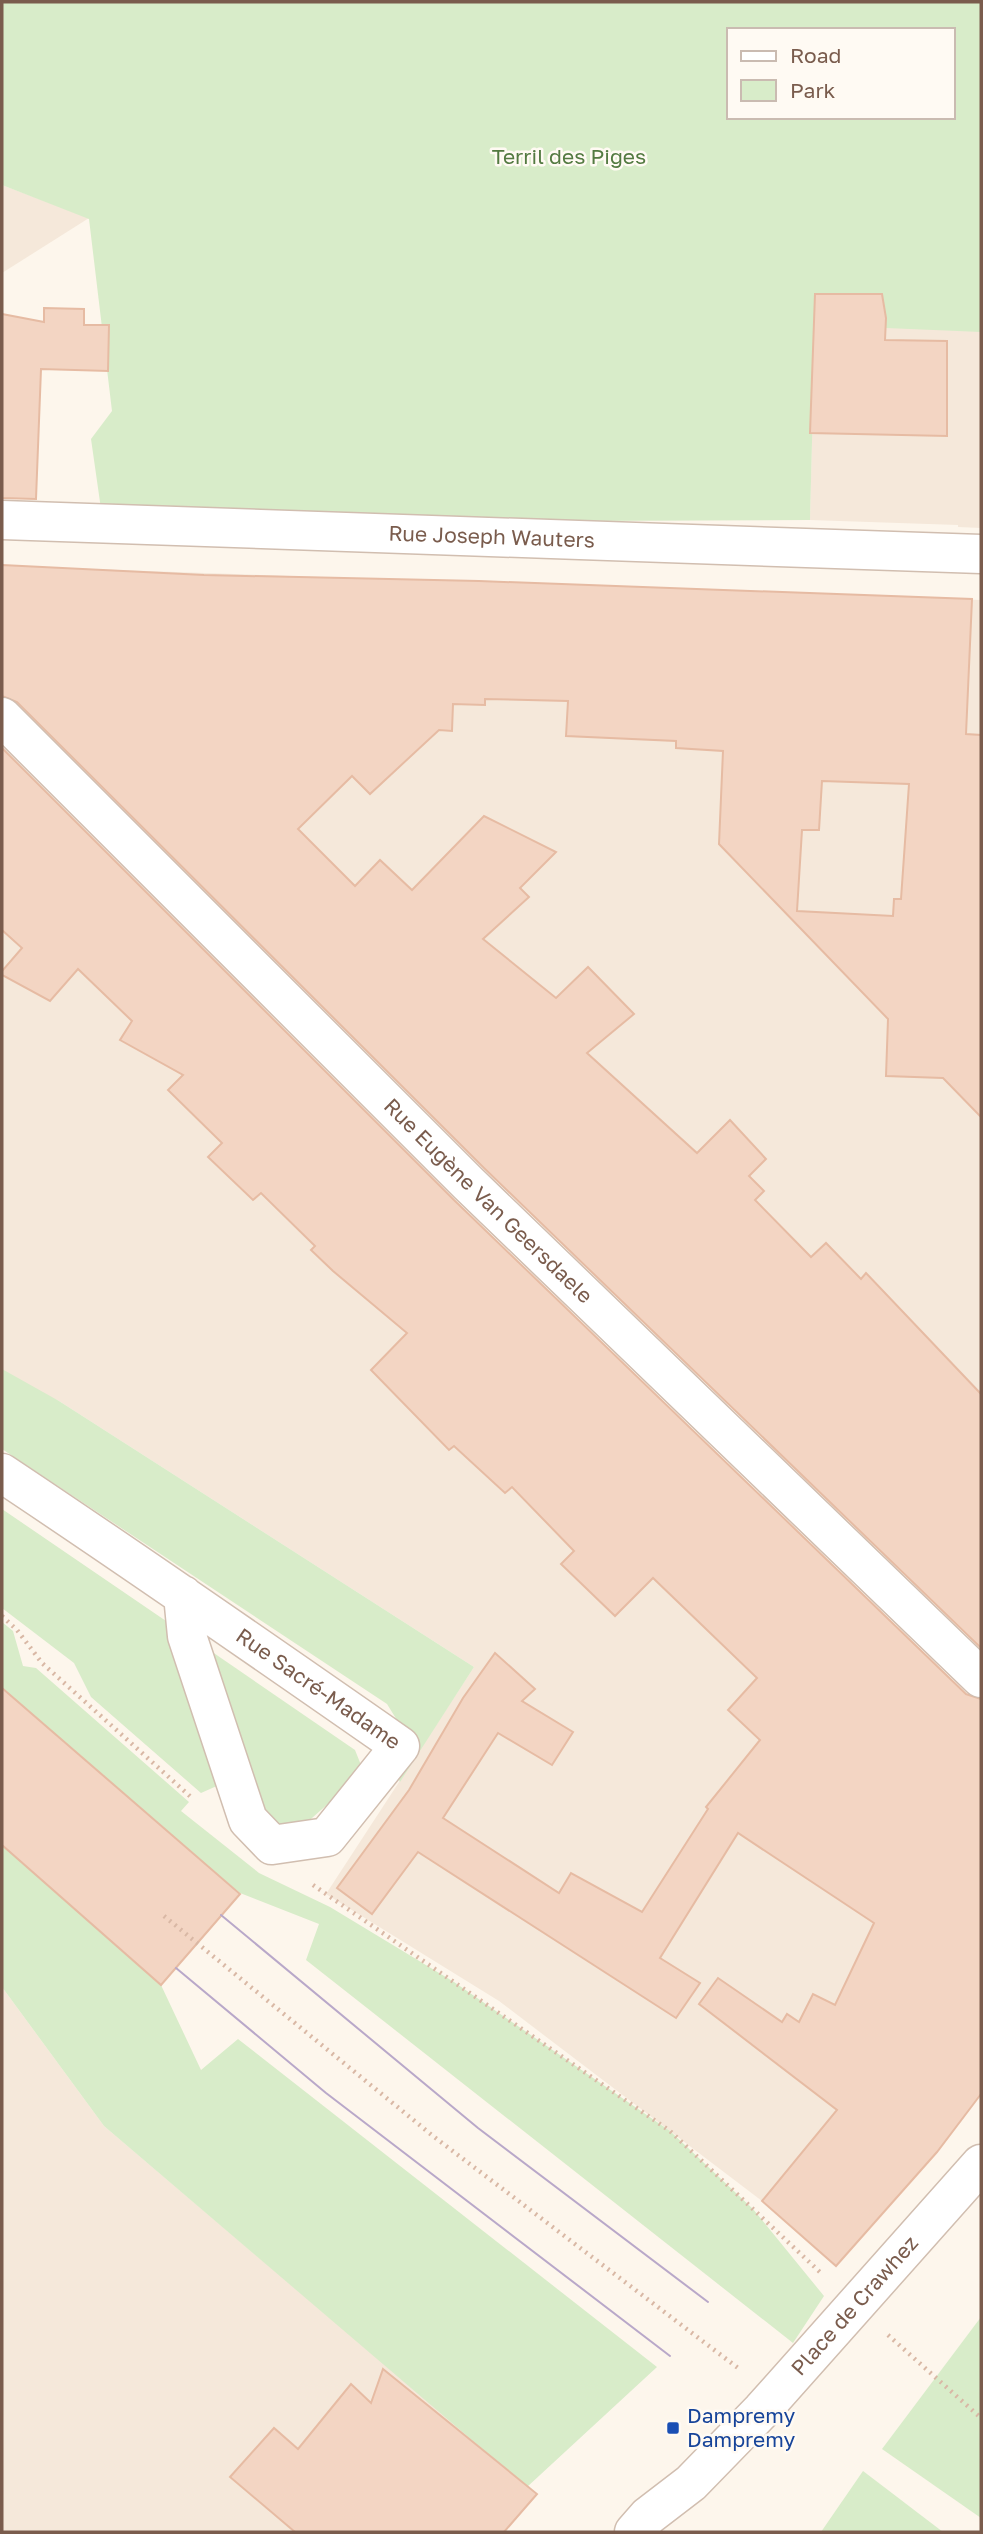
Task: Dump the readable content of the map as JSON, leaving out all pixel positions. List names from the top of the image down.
{
  "streets": {
    "street": [
      "Rue Joseph Wauters",
      "Rue Eugène Van Geersdaele",
      "Rue Sacré-Madame",
      "Place de Crawhez"
    ]
  },
  "parks": ["Terril des Piges"],
  "places": {
    "transit": ["Dampremy Dampremy"]
  },
  "legend": ["Road", "Park"]
}
